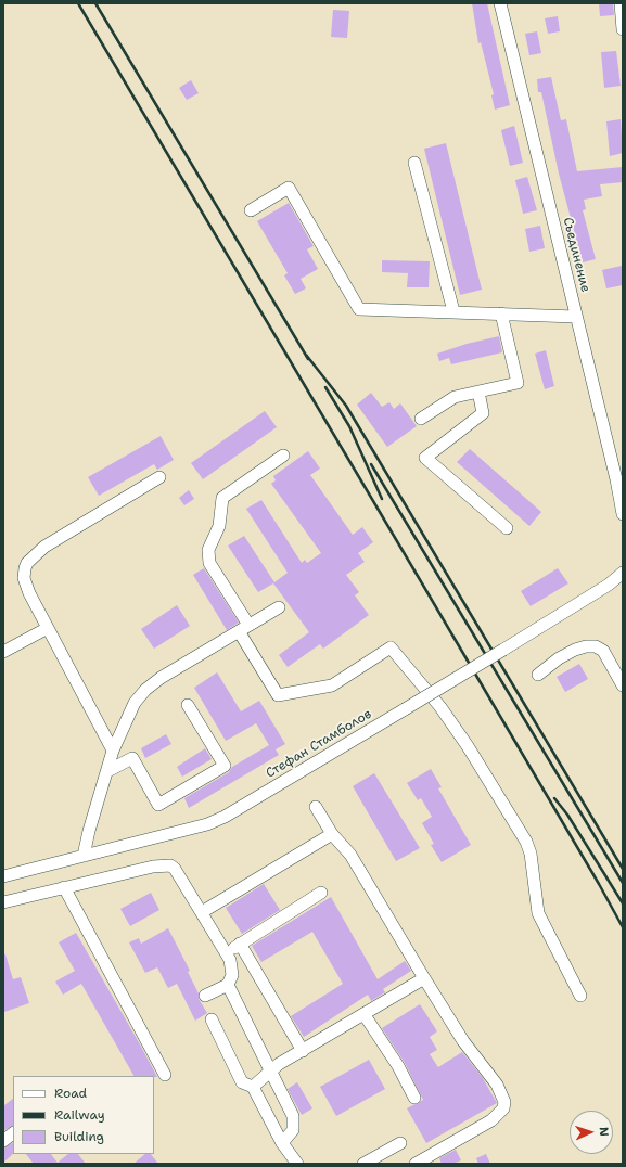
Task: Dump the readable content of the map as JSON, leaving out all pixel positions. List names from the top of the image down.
{
  "streets": {
    "street": ["Съединение", "Стефан Стамболов"]
  },
  "legend": ["Road", "Railway", "Building"],
  "north": "right"
}
